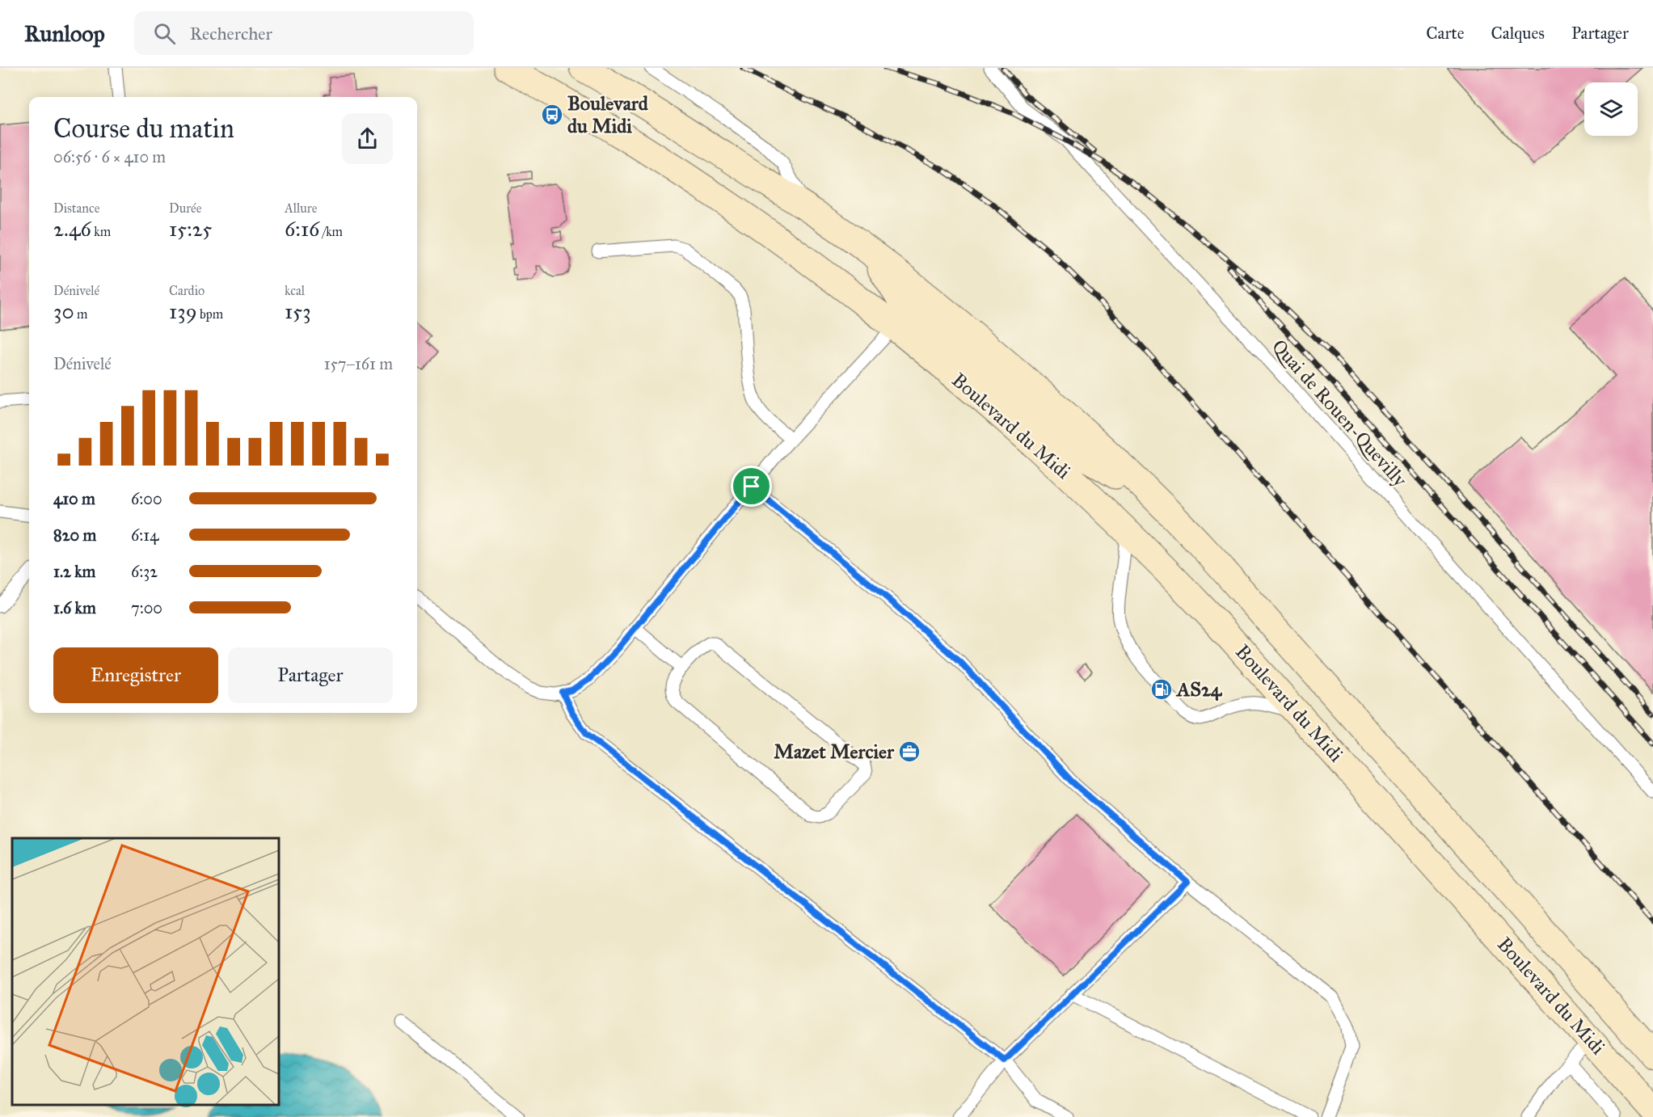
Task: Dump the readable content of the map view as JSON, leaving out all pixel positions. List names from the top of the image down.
{
  "streets": {
    "main road": ["Boulevard du Midi"],
    "lane": ["Quai de Rouen-Quevilly"]
  },
  "places": {
    "bus stop": ["Boulevard du Midi"],
    "fuel station": ["AS24"],
    "office": ["Mazet Mercier"]
  },
  "page": {
    "header": "Runloop",
    "search": "Rechercher",
    "nav": ["Carte", "Calques", "Partager"],
    "heading": ["Course du matin", "06:56 · 6 × 410 m"],
    "stats": [
      ["Distance", "2.46 km"],
      ["Durée", "15:25"],
      ["Allure", "6:16 /km"],
      ["Dénivelé", "30 m"],
      ["Cardio", "139 bpm"],
      ["kcal", "153"]
    ],
    "chart": ["Dénivelé", "157–161 m"],
    "list": [
      {
        "name": "410 m",
        "note": "6:00"
      },
      {
        "name": "820 m",
        "note": "6:14"
      },
      {
        "name": "1.2 km",
        "note": "6:32"
      },
      {
        "name": "1.6 km",
        "note": "7:00"
      }
    ],
    "buttons": ["Enregistrer", "Partager"]
  }
}
